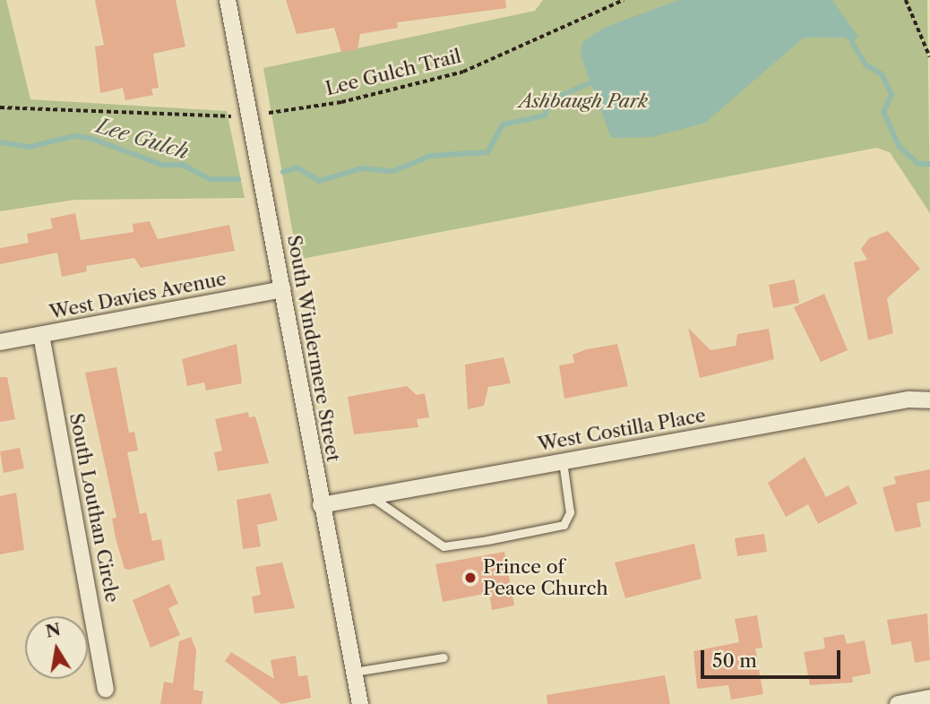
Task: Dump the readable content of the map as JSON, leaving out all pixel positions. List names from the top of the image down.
{
  "streets": {
    "street": [
      "West Davies Avenue",
      "South Windermere Street",
      "West Costilla Place",
      "South Louthan Circle"
    ],
    "path": ["Lee Gulch Trail"]
  },
  "crossings": [
    ["West Davies Avenue", "South Windermere Street"],
    ["West Davies Avenue", "South Louthan Circle"],
    ["South Windermere Street", "West Costilla Place"]
  ],
  "water": ["Lee Gulch"],
  "parks": ["Ashbaugh Park"],
  "places": ["Prince of Peace Church"],
  "scale_bar": "50 m",
  "north": "top"
}
